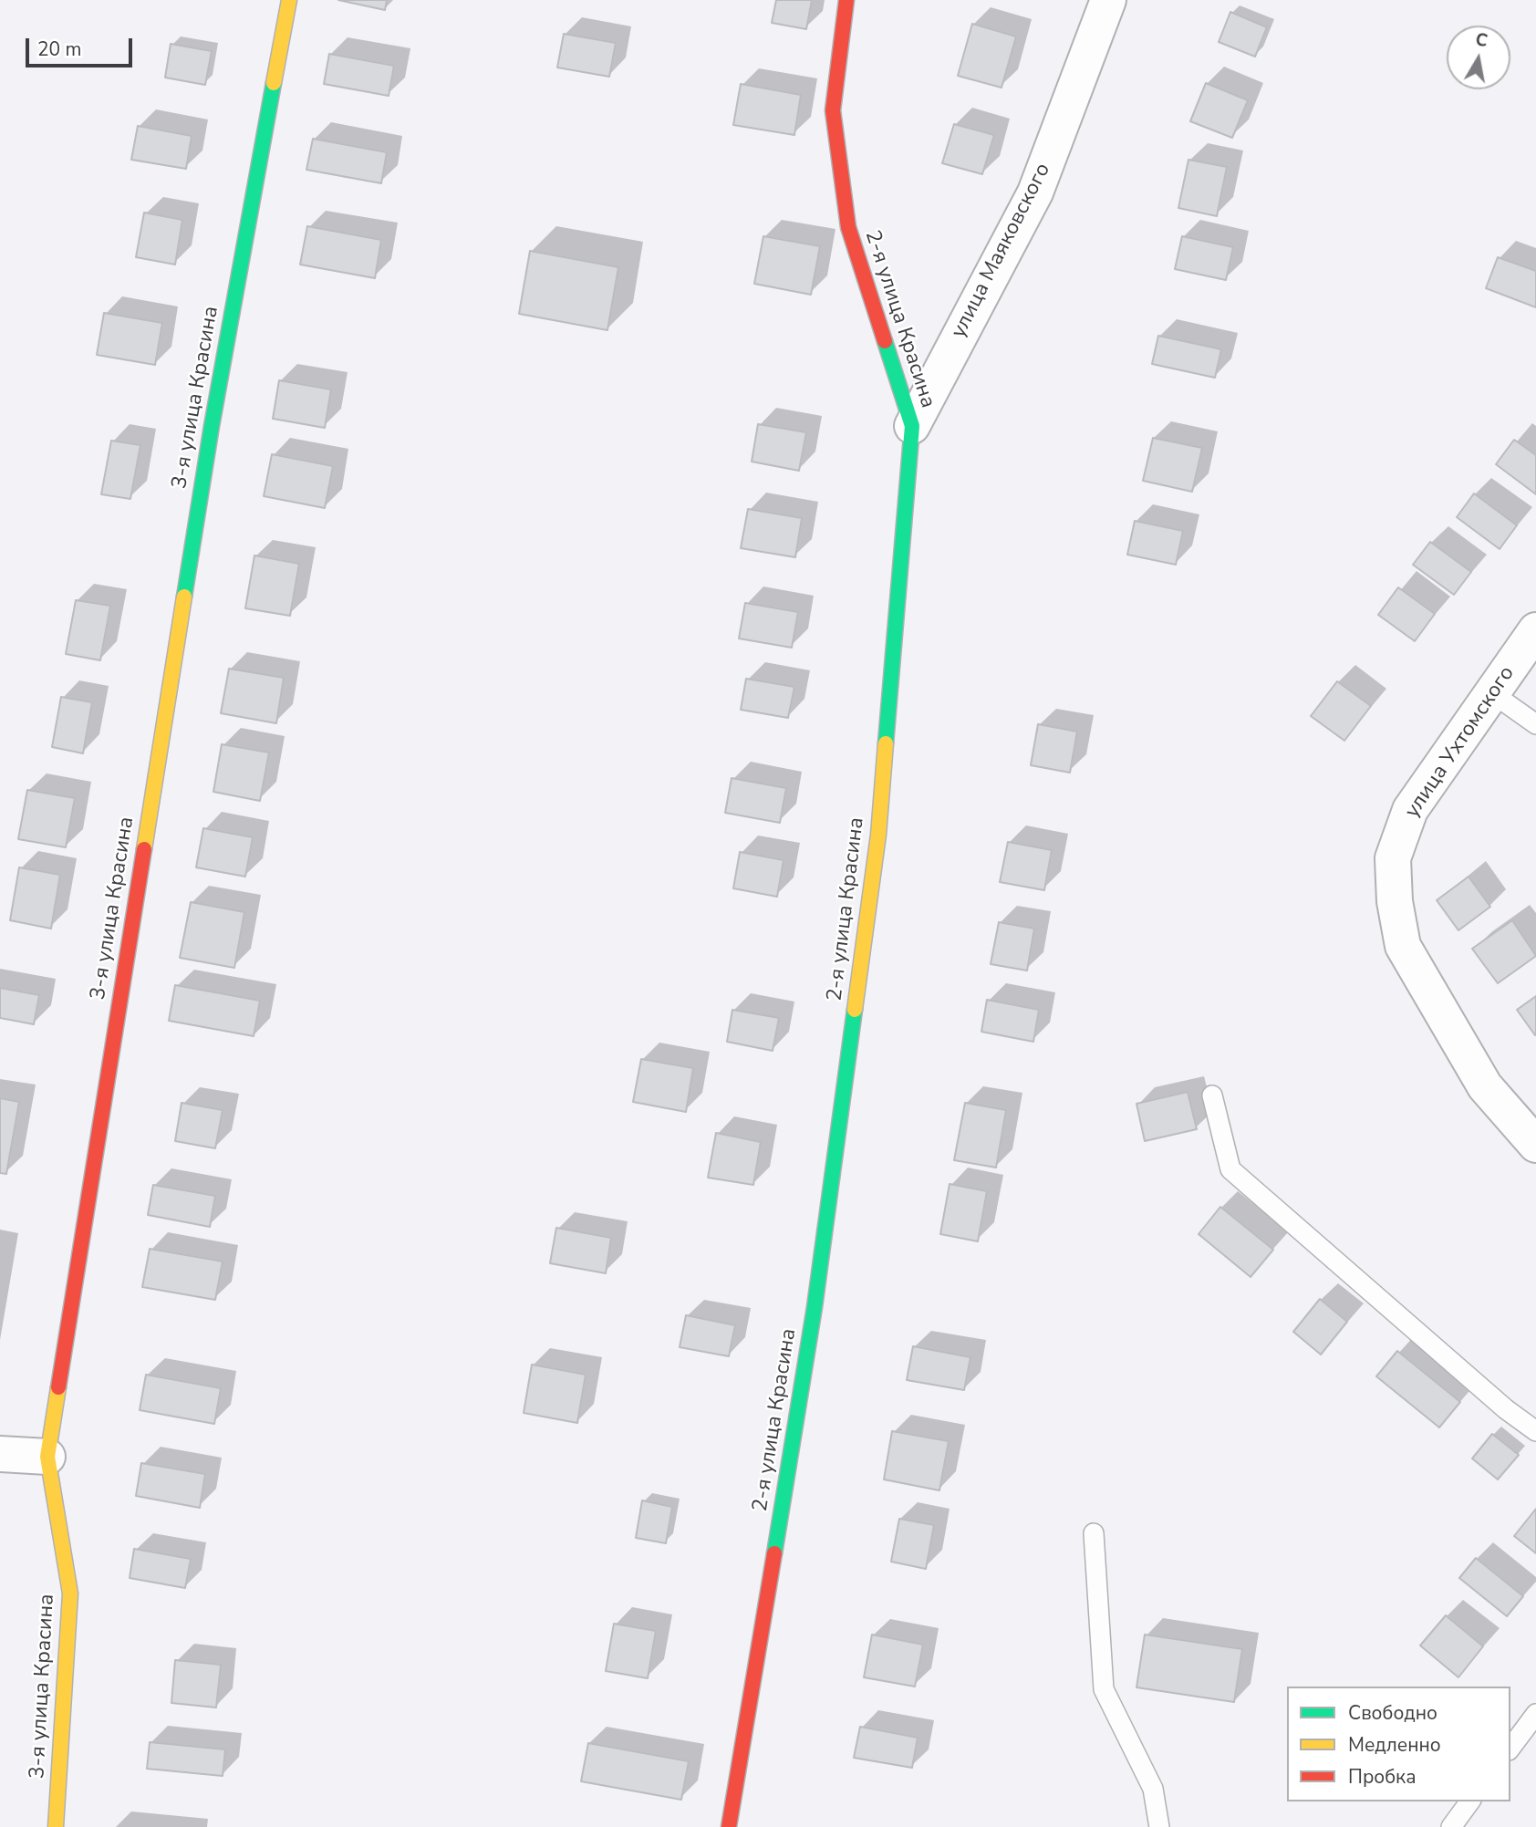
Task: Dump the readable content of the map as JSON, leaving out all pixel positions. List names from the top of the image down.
{
  "streets": {
    "street": [
      "улица Маяковского",
      "2-я улица Красина",
      "3-я улица Красина",
      "улица Ухтомского"
    ]
  },
  "crossings": [
    ["улица Маяковского", "2-я улица Красина"]
  ],
  "legend": ["Свободно", "Медленно", "Пробка"],
  "scale_bar": "20 m",
  "north": "top"
}
